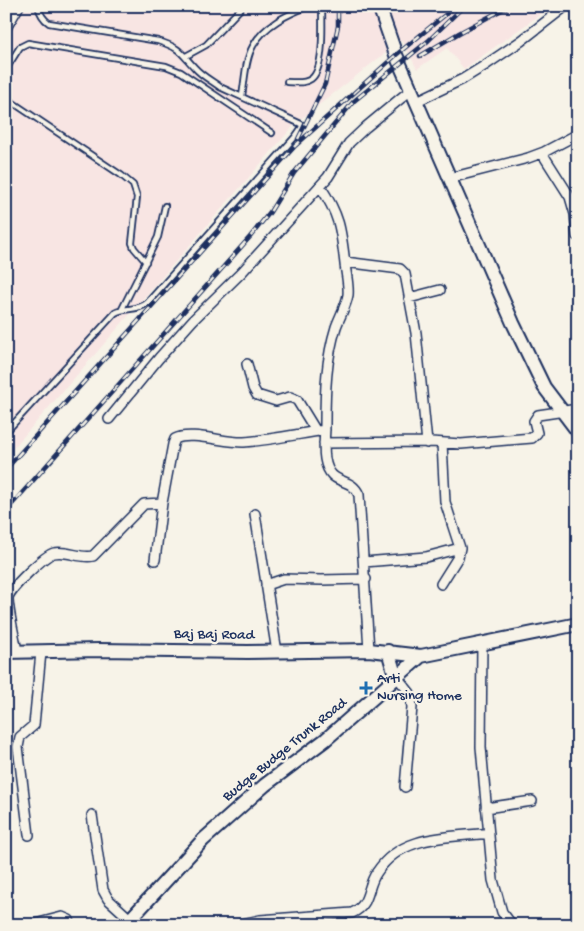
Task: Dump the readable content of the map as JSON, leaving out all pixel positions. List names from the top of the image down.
{
  "streets": {
    "main road": ["Baj Baj Road", "Budge Budge Trunk Road"]
  },
  "crossings": [
    ["Baj Baj Road", "Budge Budge Trunk Road"]
  ],
  "places": {
    "health": ["Arti Nursing Home"]
  }
}
